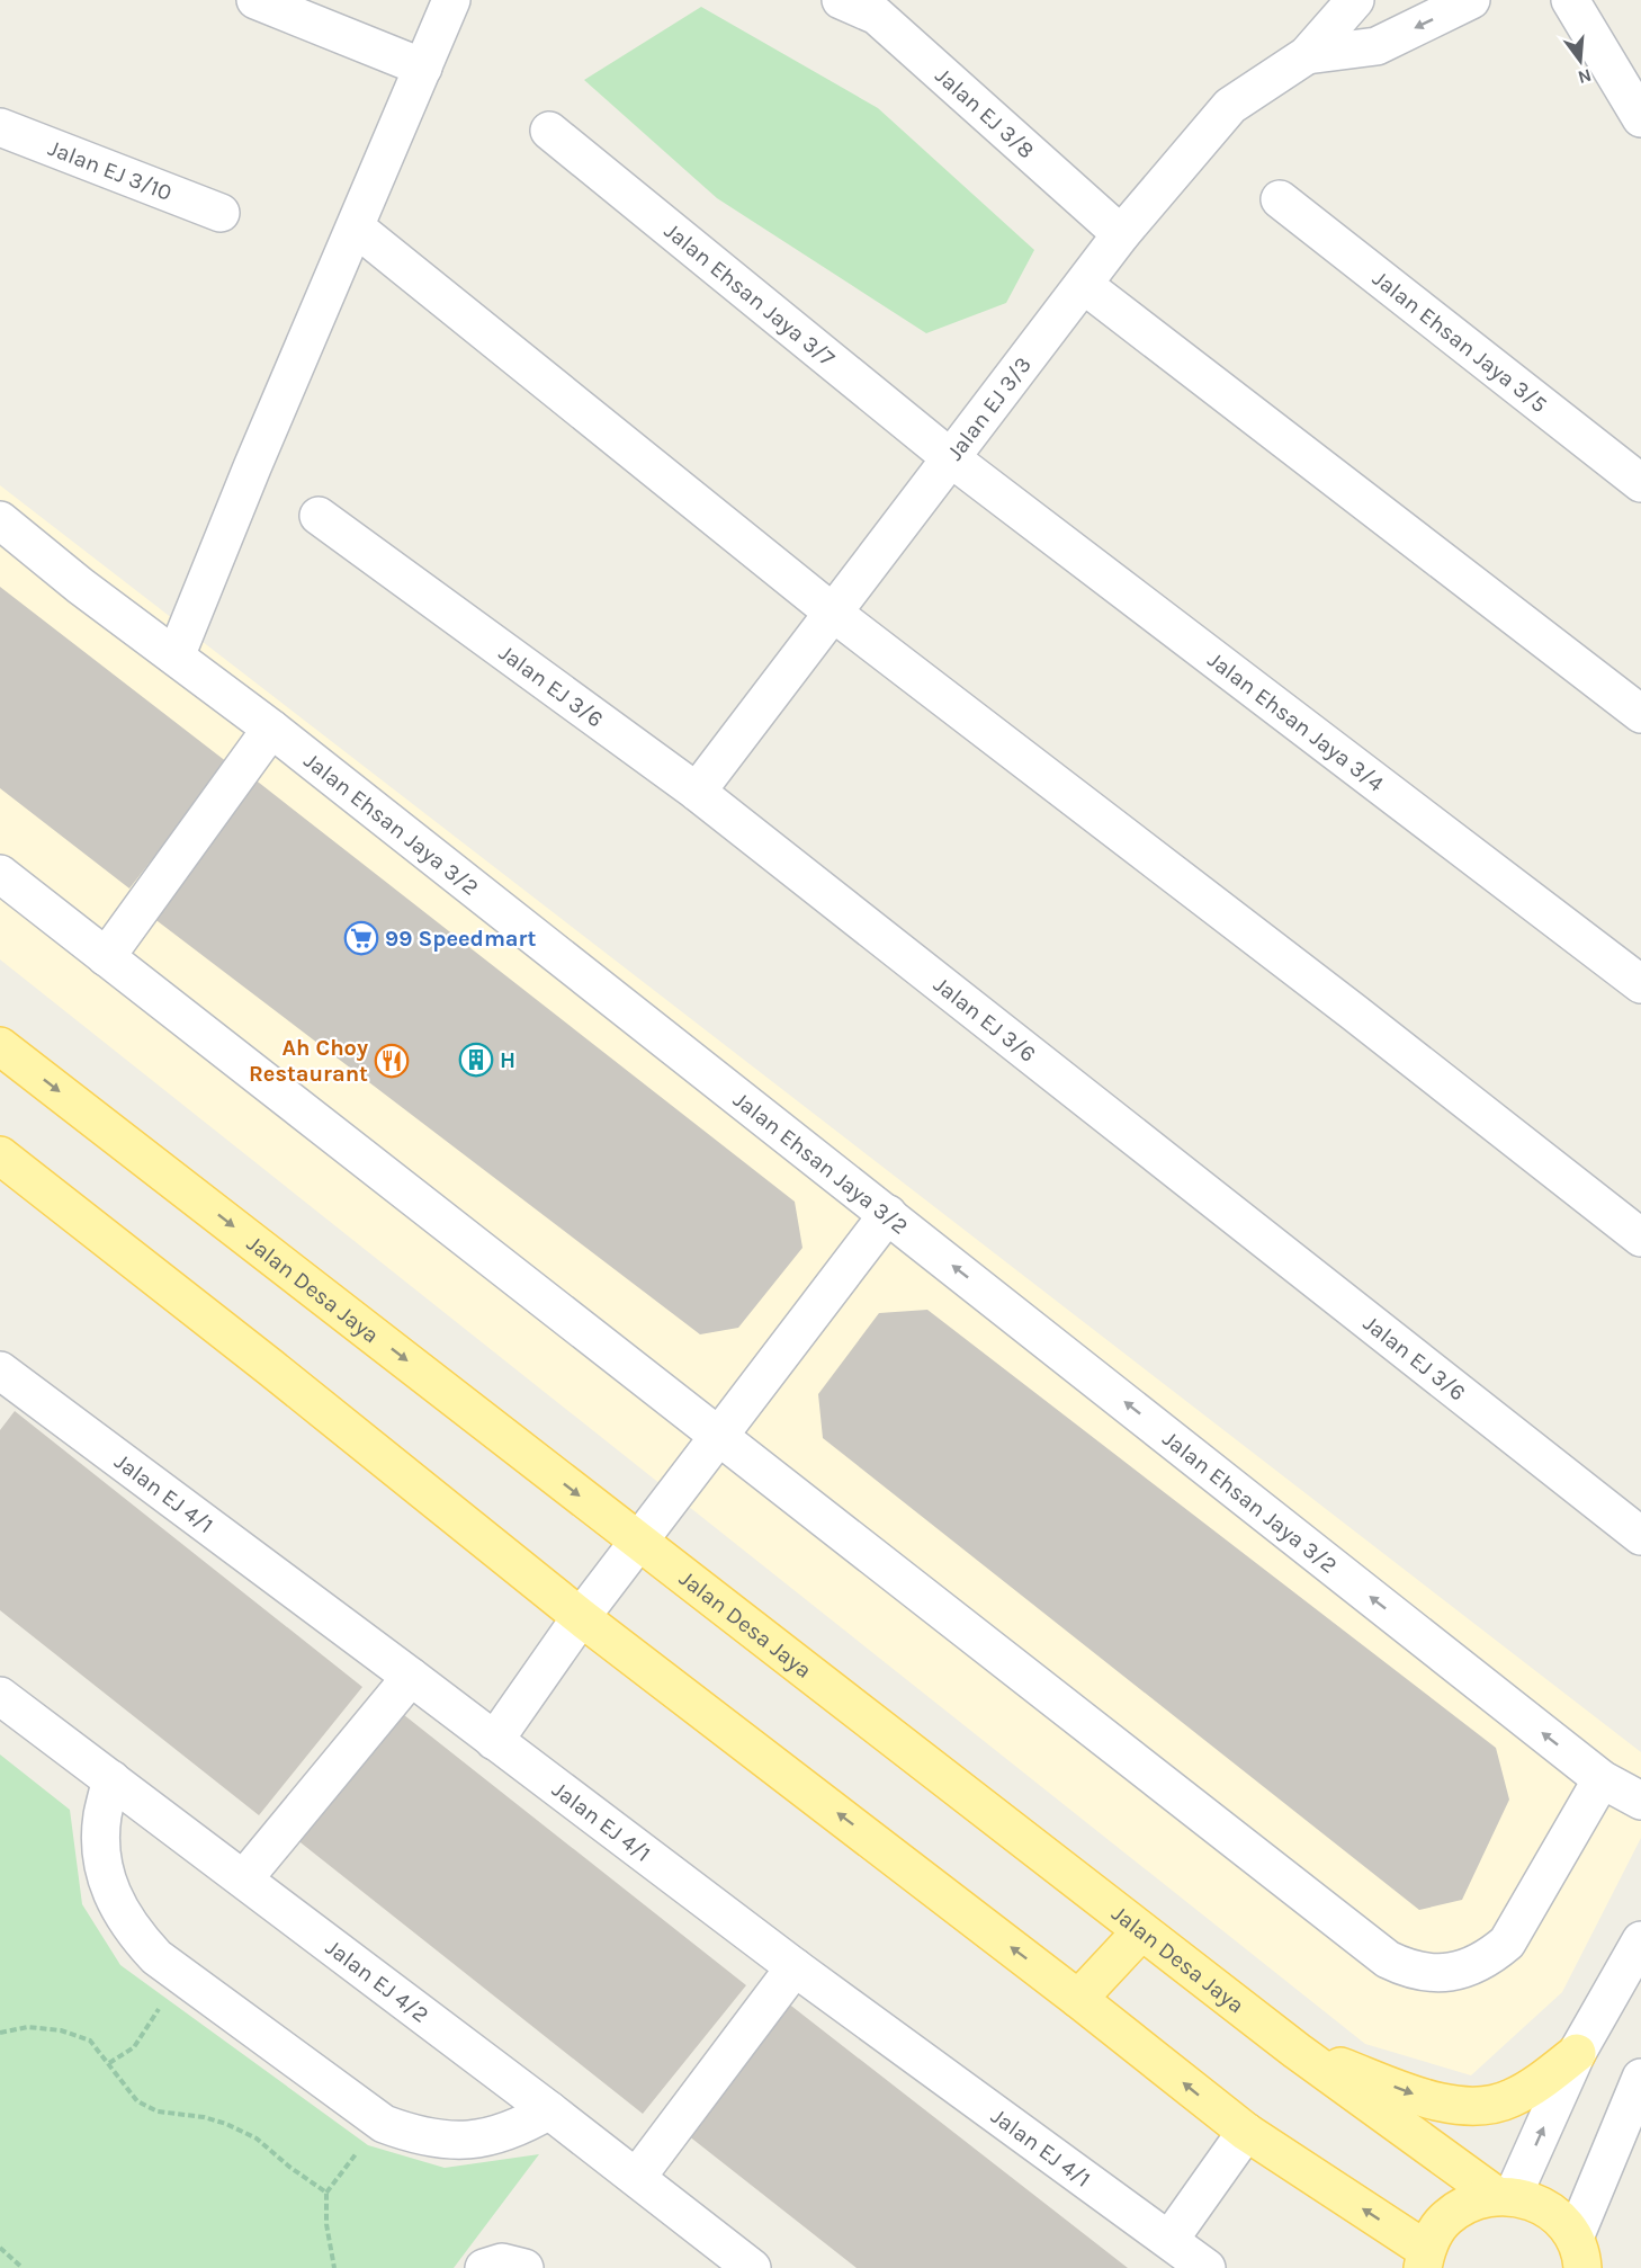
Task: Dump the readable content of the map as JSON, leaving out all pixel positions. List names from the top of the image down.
{
  "streets": {
    "main road": ["Jalan Desa Jaya"],
    "street": [
      "Jalan EJ 3/8",
      "Jalan EJ 3/10",
      "Jalan Ehsan Jaya 3/7",
      "Jalan Ehsan Jaya 3/5",
      "Jalan EJ 3/3",
      "Jalan EJ 3/6",
      "Jalan Ehsan Jaya 3/4",
      "Jalan Ehsan Jaya 3/2",
      "Jalan EJ 4/1",
      "Jalan EJ 4/2"
    ]
  },
  "crossings": [
    ["Jalan EJ 3/8", "Jalan EJ 3/3"],
    ["Jalan Ehsan Jaya 3/7", "Jalan EJ 3/3"],
    ["Jalan Ehsan Jaya 3/7", "Jalan Ehsan Jaya 3/4"],
    ["Jalan EJ 3/3", "Jalan EJ 3/6"],
    ["Jalan EJ 3/3", "Jalan Ehsan Jaya 3/4"]
  ],
  "one_way": ["Jalan Ehsan Jaya 3/2"],
  "places": {
    "supermarket": ["99 Speedmart"],
    "building": ["H"],
    "restaurant": ["Ah Choy Restaurant"]
  },
  "north": "bottom"
}
